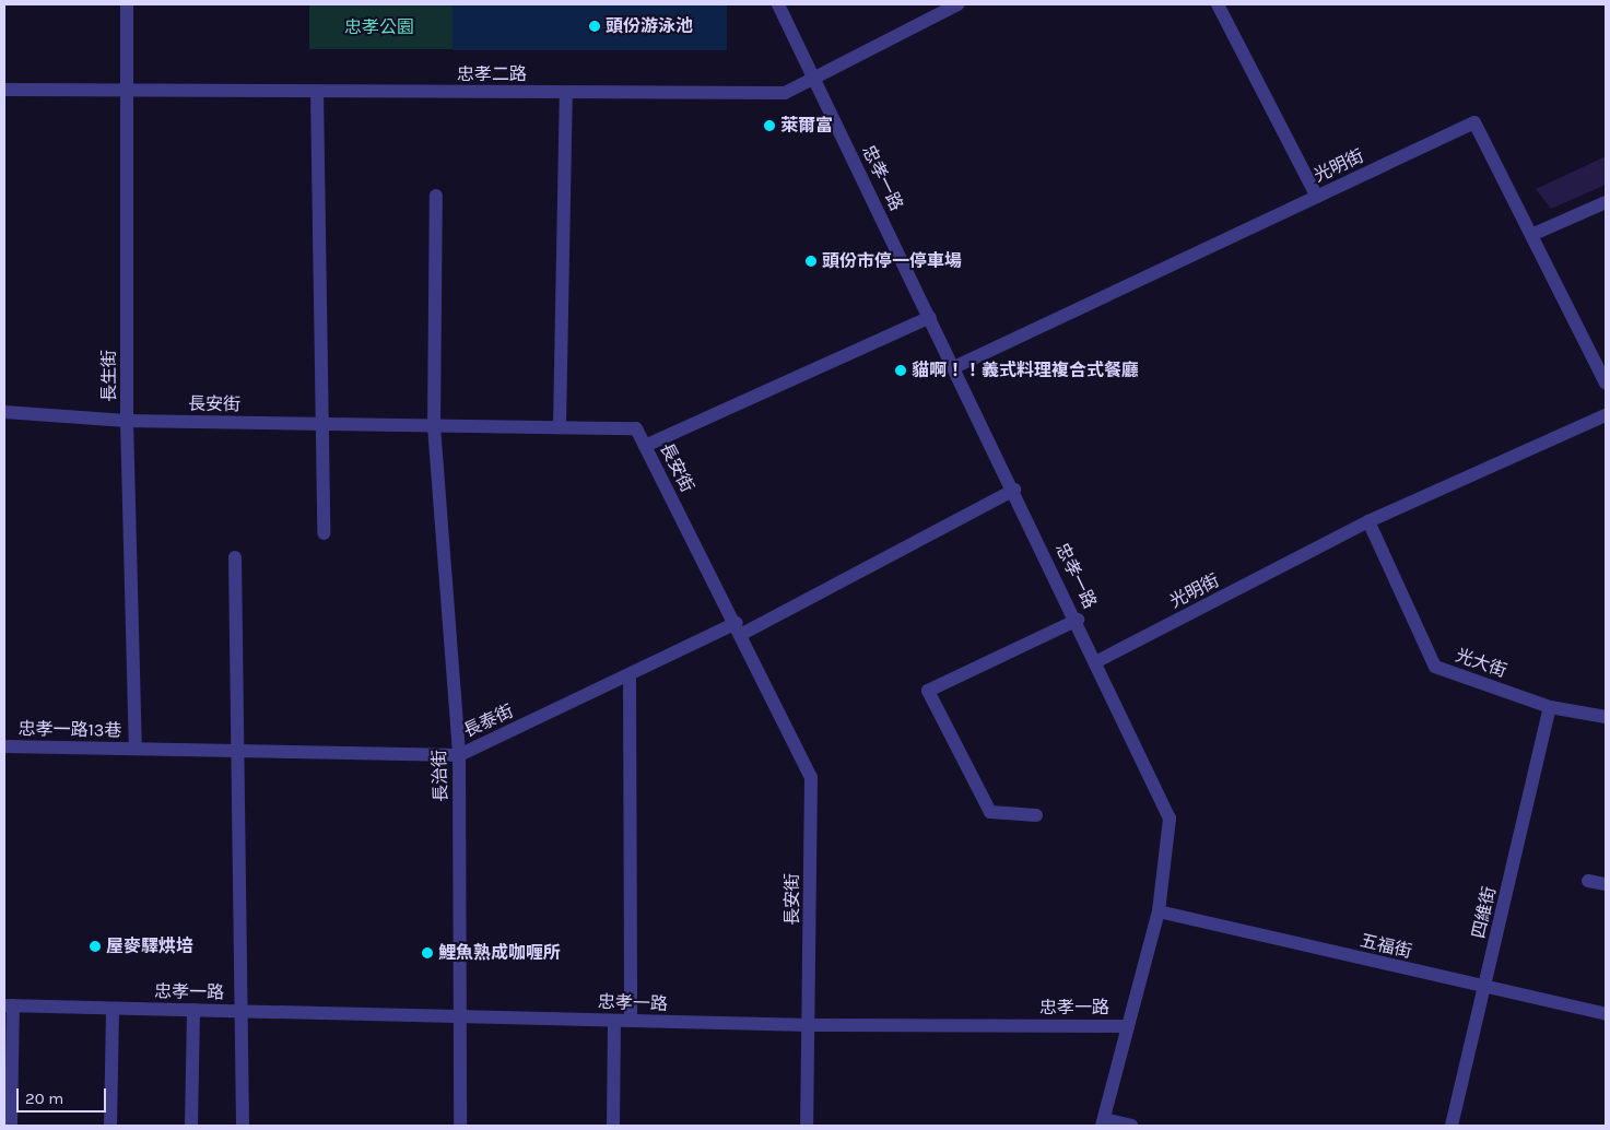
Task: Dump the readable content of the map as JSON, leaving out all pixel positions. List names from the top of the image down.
{
  "streets": {
    "street": [
      "忠孝二路",
      "光明街",
      "忠孝一路",
      "長生街",
      "長安街",
      "光大街",
      "長泰街",
      "忠孝一路13巷",
      "長治街",
      "四維街",
      "五福街"
    ]
  },
  "crossings": [
    ["忠孝二路", "忠孝一路"],
    ["忠孝二路", "長生街"],
    ["光明街", "忠孝一路"],
    ["光明街", "光大街"],
    ["忠孝一路", "長安街"],
    ["忠孝一路", "長泰街"],
    ["忠孝一路", "長治街"],
    ["忠孝一路", "五福街"],
    ["長生街", "長安街"],
    ["長生街", "長泰街"],
    ["長生街", "忠孝一路13巷"],
    ["長安街", "長泰街"],
    ["長安街", "長治街"],
    ["光大街", "四維街"],
    ["長泰街", "忠孝一路13巷"],
    ["長泰街", "長治街"],
    ["四維街", "五福街"]
  ],
  "parks": ["忠孝公園"],
  "places": [
    "頭份游泳池",
    "萊爾富",
    "頭份市停一停車場",
    "貓啊！！義式料理複合式餐廳",
    "屋麥驛烘培",
    "鯉魚熟成咖喱所"
  ],
  "scale_bar": "20 m"
}
